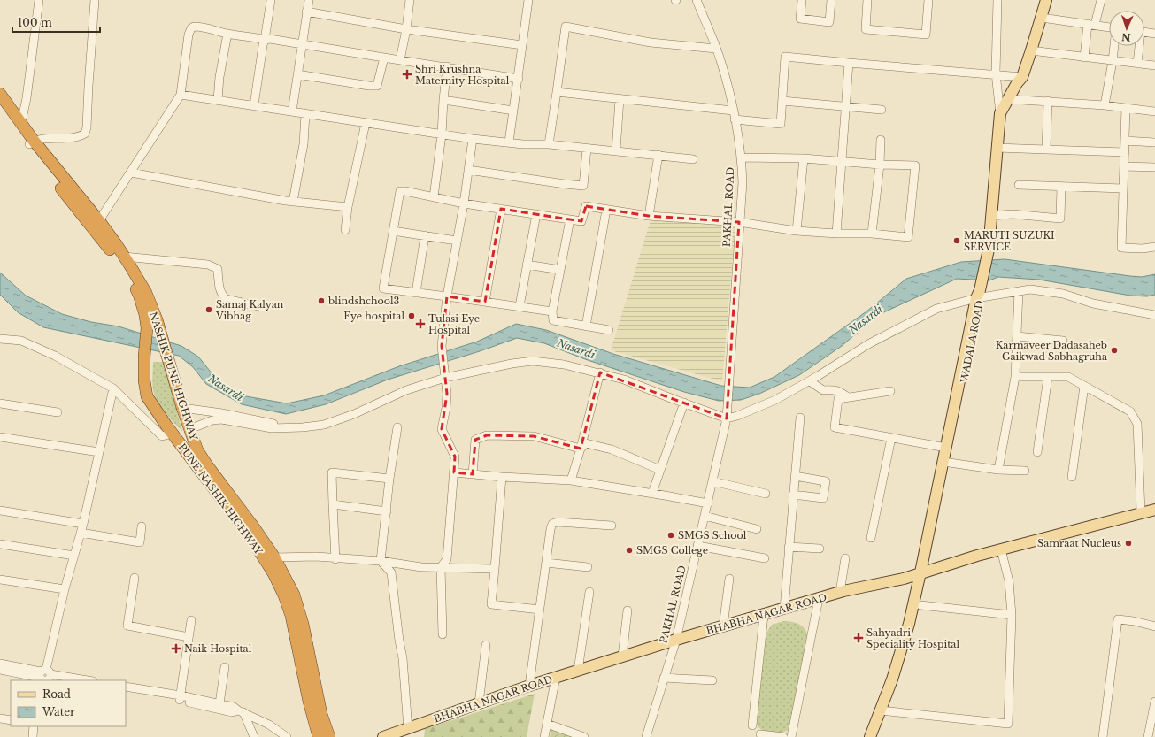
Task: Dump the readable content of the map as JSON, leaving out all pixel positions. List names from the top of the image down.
{
  "streets": {
    "highway": ["NASHIK PUNE HIGHWAY", "PUNE NASHIK HIGHWAY"],
    "main road": ["WADALA ROAD", "BHABHA NAGAR ROAD"],
    "street": ["PAKHAL ROAD"]
  },
  "crossings": [
    ["PAKHAL ROAD", "BHABHA NAGAR ROAD"],
    ["WADALA ROAD", "BHABHA NAGAR ROAD"],
    ["NASHIK PUNE HIGHWAY", "PUNE NASHIK HIGHWAY"]
  ],
  "water": ["Nasardi"],
  "places": {
    "health": [
      "Shri Krushna Maternity Hospital",
      "Tulasi Eye Hospital",
      "Sahyadri Speciality Hospital",
      "Naik Hospital"
    ],
    "other": [
      "MARUTI SUZUKI SERVICE",
      "blindshchool3",
      "Samaj Kalyan Vibhag",
      "Eye hospital",
      "Karmaveer Dadasaheb Gaikwad Sabhagruha",
      "SMGS School",
      "Samraat Nucleus",
      "SMGS College"
    ]
  },
  "legend": ["Road", "Water"],
  "scale_bar": "100 m",
  "north": "bottom"
}
